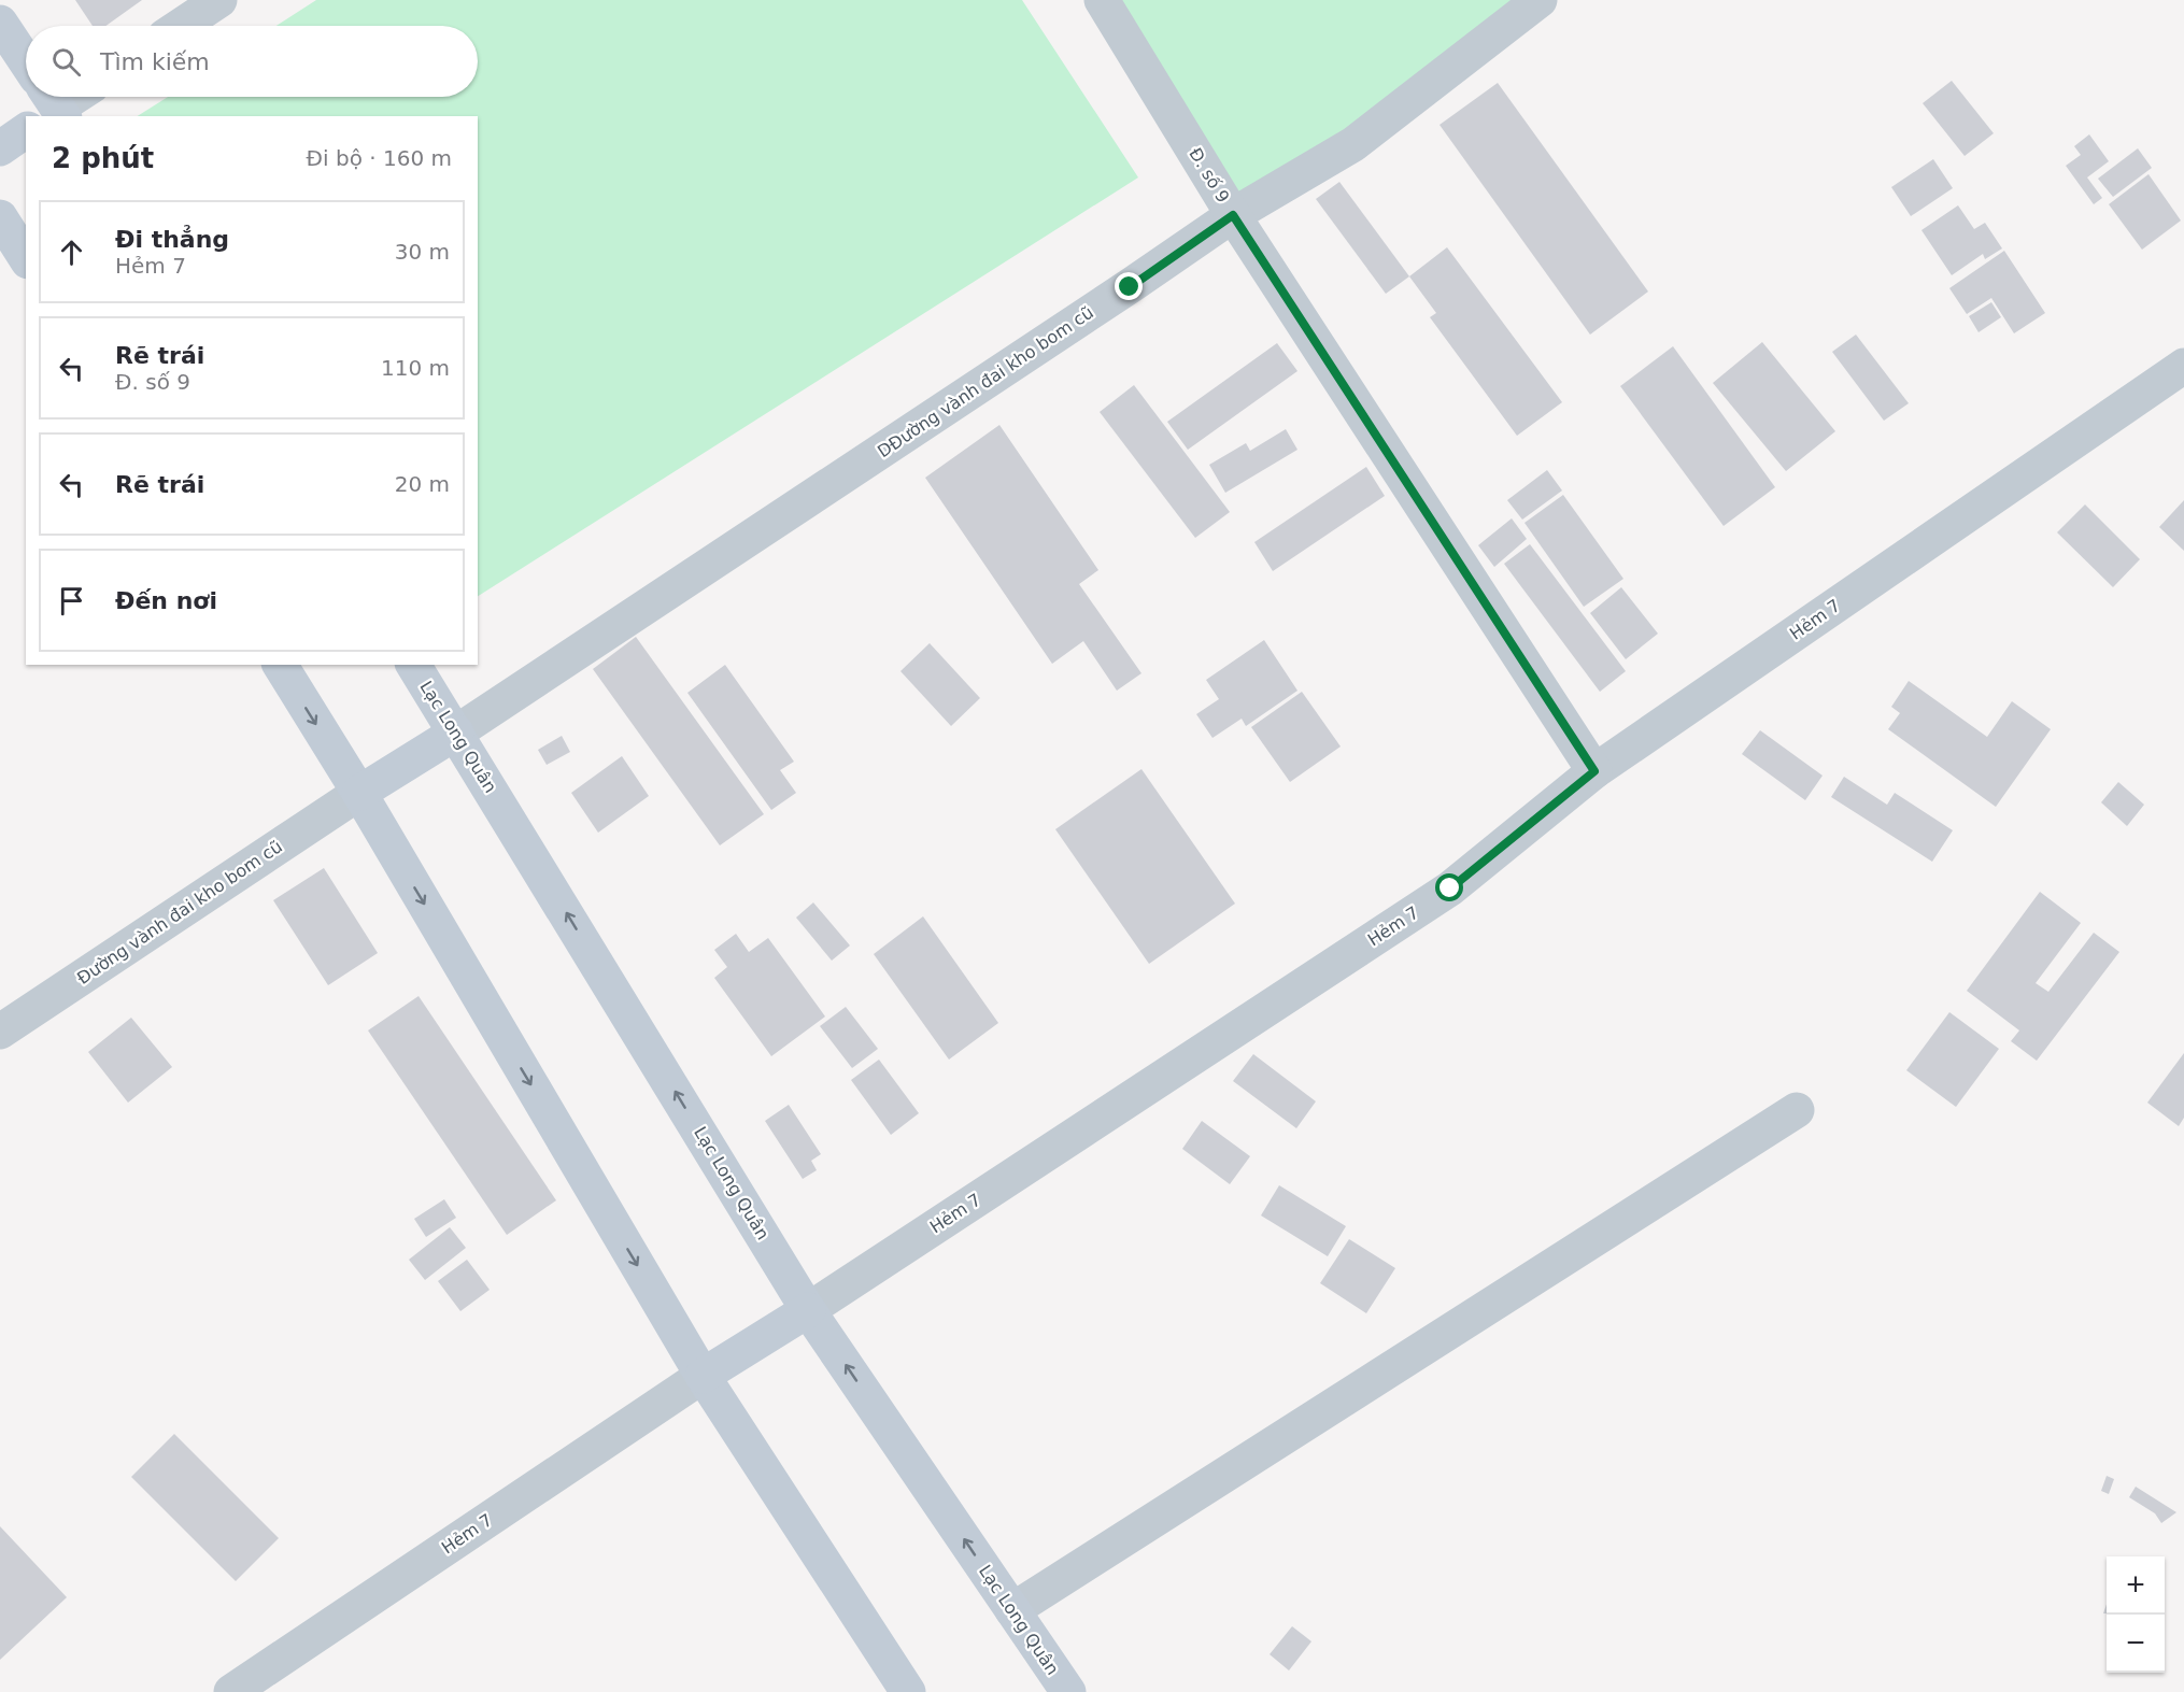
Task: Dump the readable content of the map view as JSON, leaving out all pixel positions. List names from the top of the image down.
{
  "streets": {
    "main road": ["Lạc Long Quân"],
    "street": [
      "Đ. số 9",
      "DĐường vành đai kho bom cũ",
      "Hẻm 7",
      "Đường vành đai kho bom cũ"
    ]
  },
  "crossings": [
    ["Đ. số 9", "DĐường vành đai kho bom cũ"],
    ["Đ. số 9", "Hẻm 7"],
    ["DĐường vành đai kho bom cũ", "Lạc Long Quân"],
    ["Hẻm 7", "Lạc Long Quân"]
  ],
  "page": {
    "search": "Tìm kiếm",
    "heading": ["2 phút", "Đi bộ · 160 m"],
    "list": [
      ["Đi thẳng", "Hẻm 7", "30 m"],
      ["Rẽ trái", "Đ. số 9", "110 m"],
      ["Rẽ trái", "20 m"],
      "Đến nơi"
    ],
    "map_buttons": ["+", "−"]
  }
}
